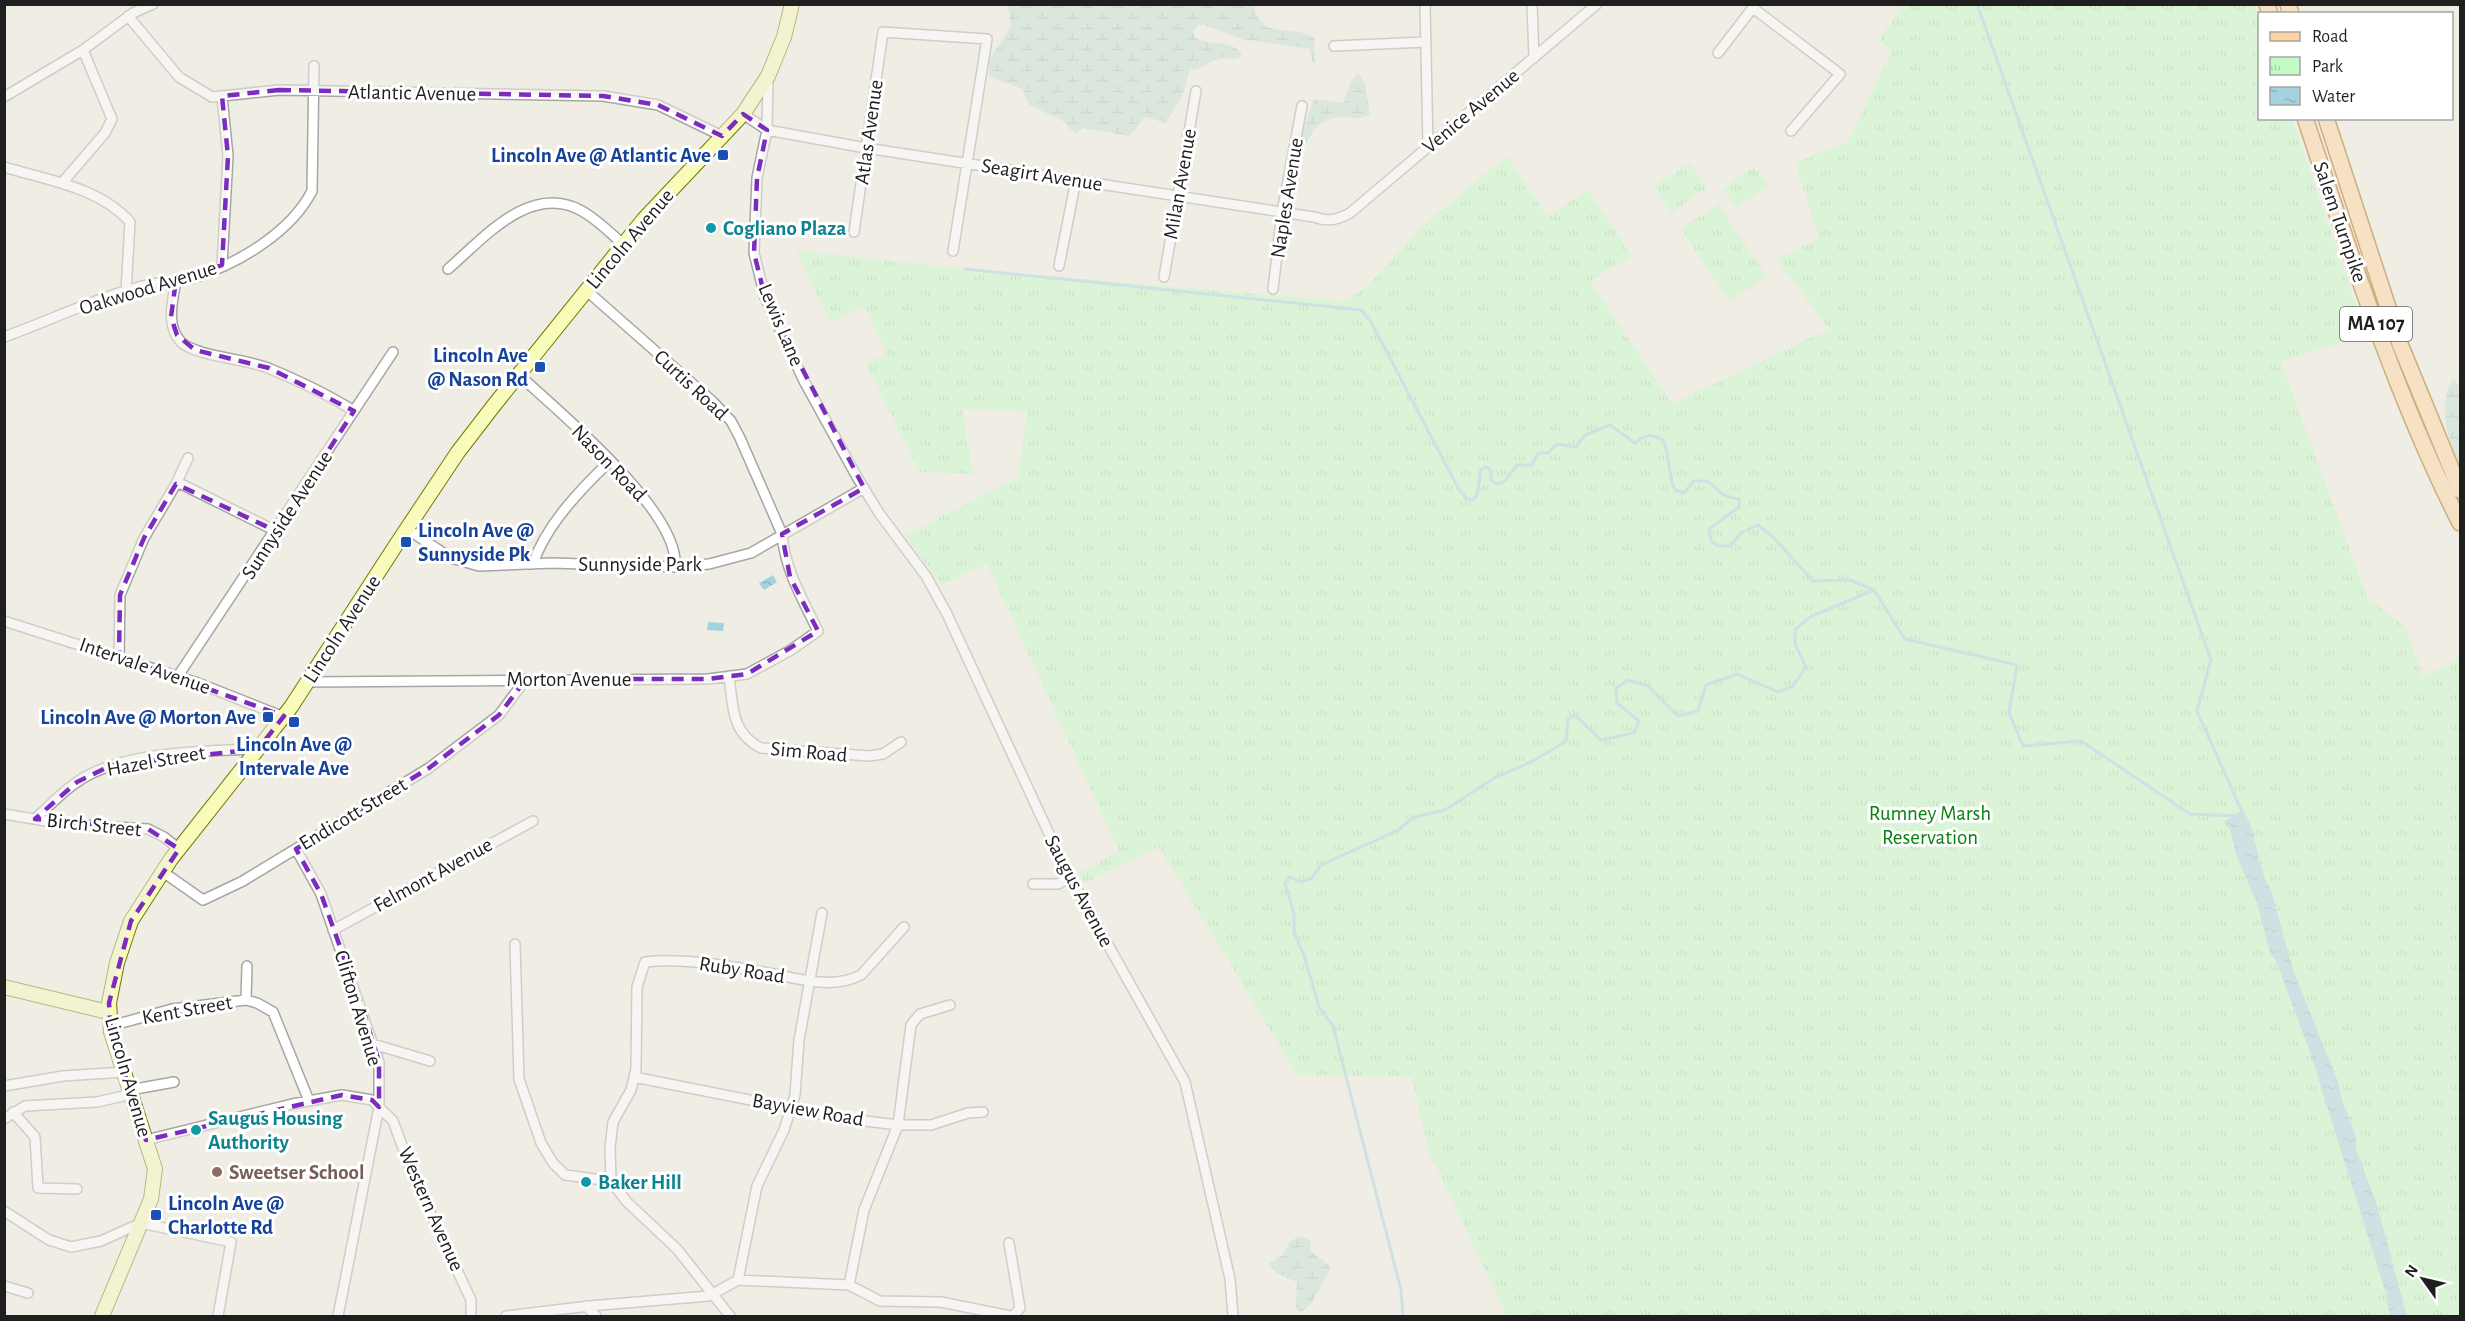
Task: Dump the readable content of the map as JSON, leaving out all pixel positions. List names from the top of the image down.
{
  "streets": {
    "main road": ["Salem Turnpike", "Lincoln Avenue", "MA 107"],
    "street": [
      "Atlantic Avenue",
      "Venice Avenue",
      "Atlas Avenue",
      "Seagirt Avenue",
      "Milan Avenue",
      "Naples Avenue",
      "Oakwood Avenue",
      "Lewis Lane",
      "Curtis Road",
      "Nason Road",
      "Sunnyside Avenue",
      "Sunnyside Park",
      "Intervale Avenue",
      "Morton Avenue",
      "Sim Road",
      "Hazel Street",
      "Endicott Street",
      "Birch Street",
      "Felmont Avenue",
      "Saugus Avenue",
      "Ruby Road",
      "Clifton Avenue",
      "Kent Street",
      "Bayview Road",
      "Western Avenue"
    ]
  },
  "crossings": [
    ["Atlantic Avenue", "Lincoln Avenue"],
    ["Atlantic Avenue", "Oakwood Avenue"],
    ["Venice Avenue", "Seagirt Avenue"],
    ["Atlas Avenue", "Seagirt Avenue"],
    ["Seagirt Avenue", "Milan Avenue"],
    ["Seagirt Avenue", "Naples Avenue"],
    ["Seagirt Avenue", "Lincoln Avenue"],
    ["Seagirt Avenue", "Lewis Lane"],
    ["Lincoln Avenue", "Lewis Lane"],
    ["Lincoln Avenue", "Curtis Road"],
    ["Lincoln Avenue", "Nason Road"],
    ["Lincoln Avenue", "Sunnyside Park"],
    ["Lincoln Avenue", "Intervale Avenue"],
    ["Lincoln Avenue", "Morton Avenue"],
    ["Lincoln Avenue", "Hazel Street"],
    ["Lincoln Avenue", "Endicott Street"],
    ["Lincoln Avenue", "Birch Street"],
    ["Lincoln Avenue", "Kent Street"],
    ["Lewis Lane", "Sunnyside Park"],
    ["Lewis Lane", "Saugus Avenue"],
    ["Curtis Road", "Sunnyside Park"],
    ["Curtis Road", "Morton Avenue"],
    ["Nason Road", "Sunnyside Park"],
    ["Sunnyside Avenue", "Intervale Avenue"],
    ["Sunnyside Park", "Saugus Avenue"],
    ["Morton Avenue", "Sim Road"],
    ["Morton Avenue", "Endicott Street"],
    ["Hazel Street", "Birch Street"],
    ["Endicott Street", "Clifton Avenue"],
    ["Felmont Avenue", "Clifton Avenue"],
    ["Ruby Road", "Bayview Road"],
    ["Clifton Avenue", "Western Avenue"]
  ],
  "parks": ["Rumney Marsh Reservation"],
  "places": {
    "transit": [
      "Lincoln Ave @ Atlantic Ave",
      "Lincoln Ave @ Nason Rd",
      "Lincoln Ave @ Sunnyside Pk",
      "Lincoln Ave @ Morton Ave",
      "Lincoln Ave @ Intervale Ave",
      "Lincoln Ave @ Charlotte Rd"
    ],
    "other": [
      "Cogliano Plaza",
      "Saugus Housing Authority",
      "Sweetser School",
      "Baker Hill"
    ]
  },
  "legend": ["Road", "Park", "Water"],
  "north": "top left"
}
